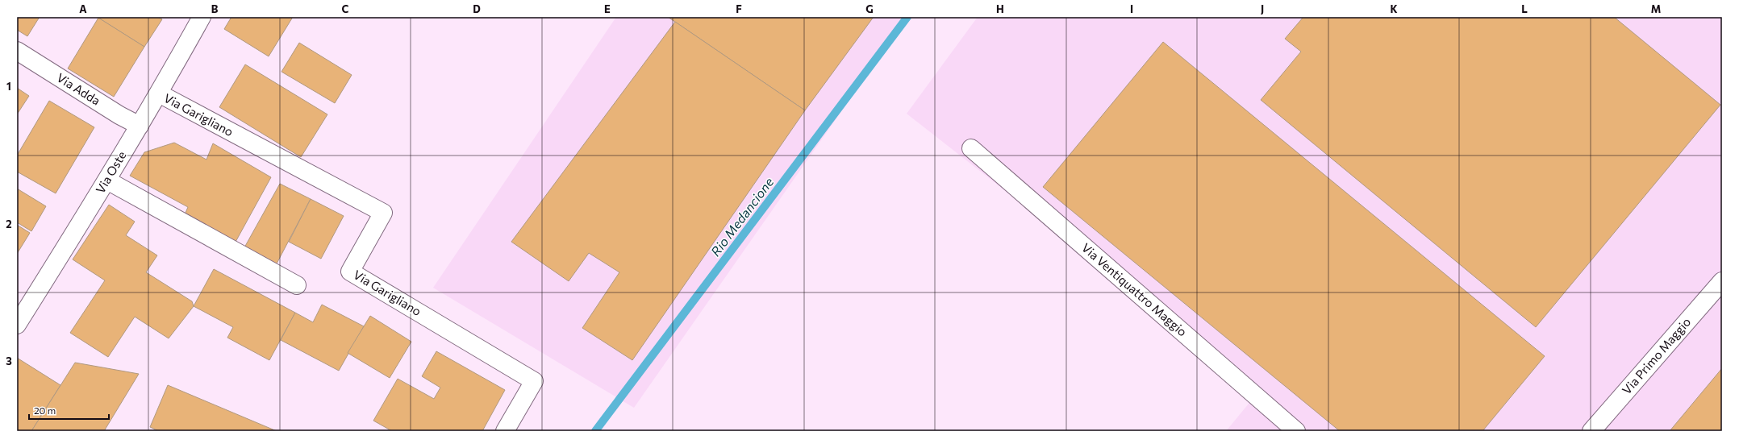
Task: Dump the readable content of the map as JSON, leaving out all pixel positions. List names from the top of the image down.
{
  "streets": {
    "street": [
      "Via Adda",
      "Via Garigliano",
      "Via Oste",
      "Via Ventiquattro Maggio",
      "Via Primo Maggio"
    ]
  },
  "crossings": [
    ["Via Adda", "Via Oste"],
    ["Via Garigliano", "Via Oste"]
  ],
  "water": ["Rio Medancione"],
  "scale_bar": "20 m",
  "grid": {
    "columns": [
      "A",
      "B",
      "C",
      "D",
      "E",
      "F",
      "G",
      "H",
      "I",
      "J",
      "K",
      "L",
      "M"
    ],
    "rows": ["1", "2", "3"]
  }
}
